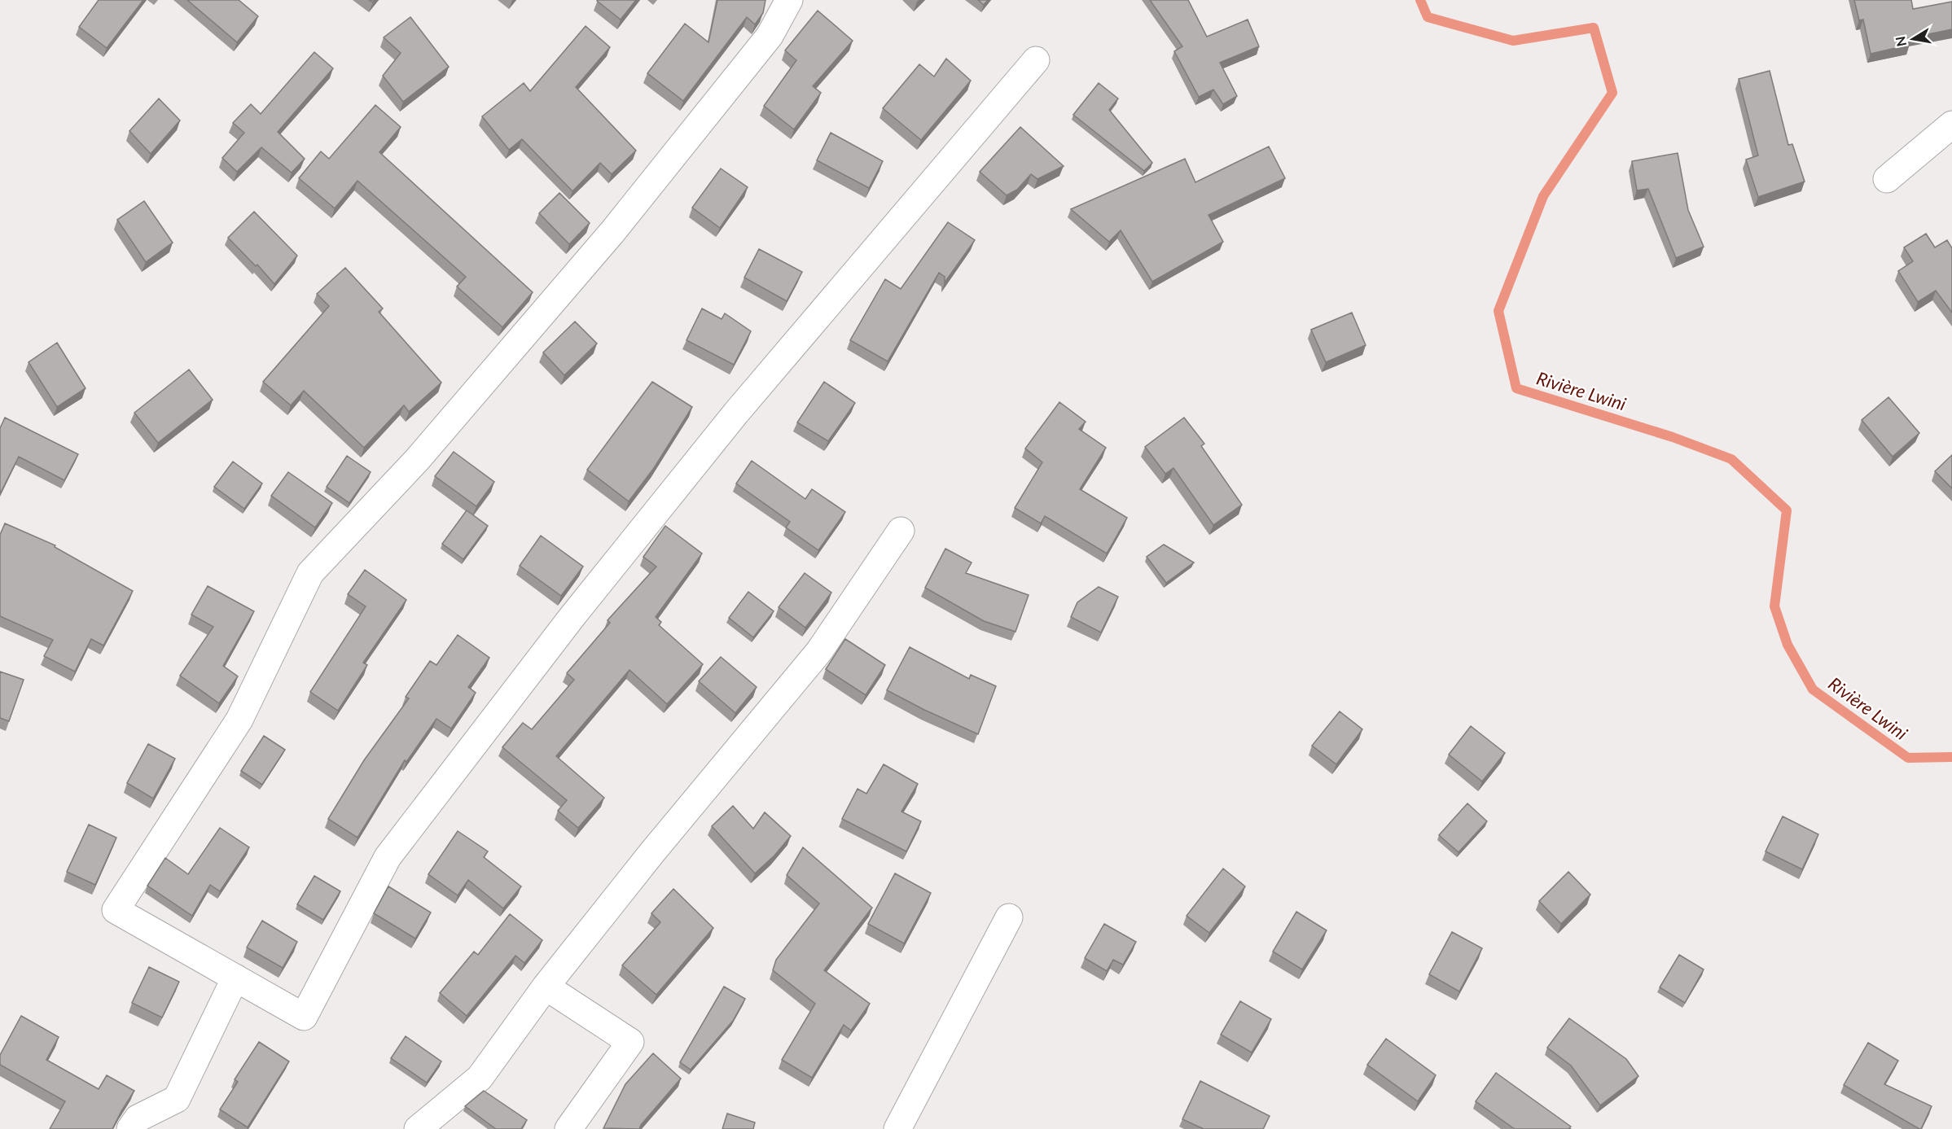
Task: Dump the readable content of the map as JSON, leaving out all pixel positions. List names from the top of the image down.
{
  "water": ["Rivière Lwini"],
  "north": "left"
}
